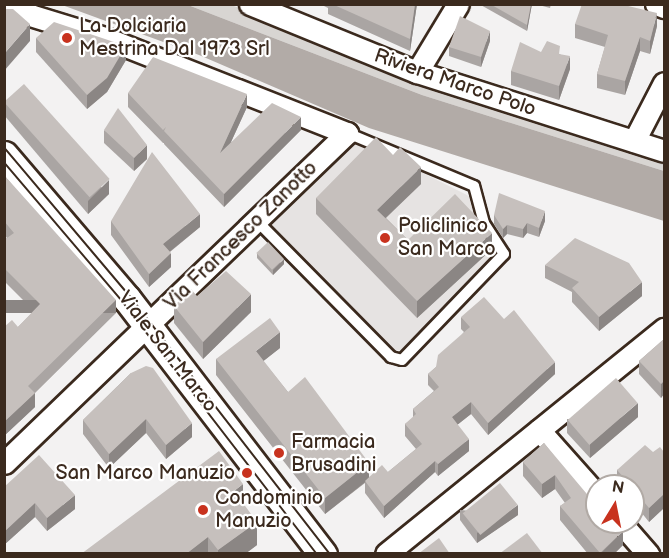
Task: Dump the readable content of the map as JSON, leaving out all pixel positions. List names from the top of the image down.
{
  "streets": {
    "street": ["Riviera Marco Polo", "Via Francesco Zanotto", "Viale San Marco"]
  },
  "crossings": [
    ["Via Francesco Zanotto", "Viale San Marco"]
  ],
  "places": [
    "La Dolciaria Mestrina Dal 1973 Srl",
    "Policlinico San Marco",
    "Farmacia Brusadini",
    "San Marco Manuzio",
    "Condominio Manuzio"
  ],
  "north": "top"
}
